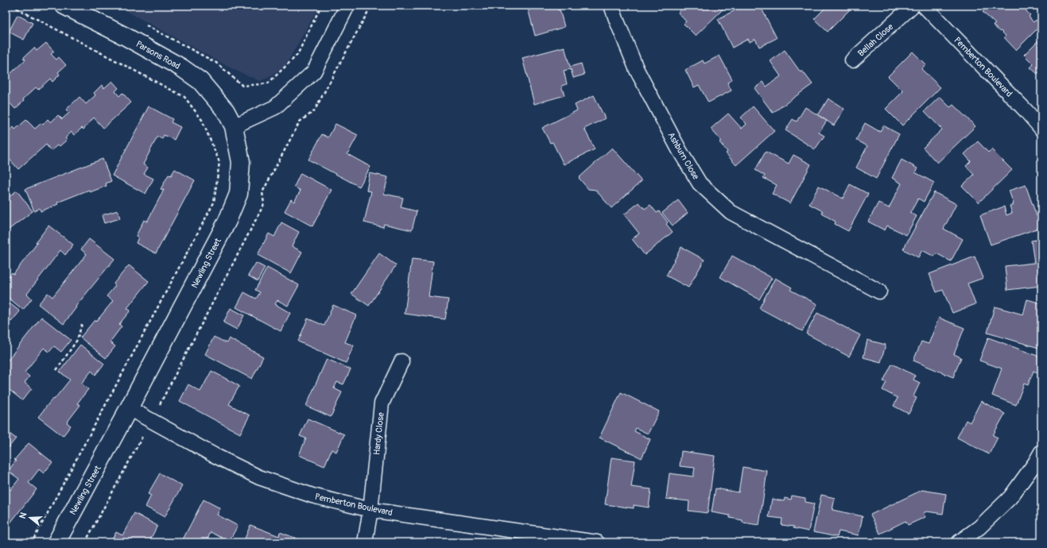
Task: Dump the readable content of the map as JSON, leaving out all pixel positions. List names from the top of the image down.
{
  "streets": {
    "street": [
      "Bellah Close",
      "Parsons Road",
      "Pemberton Boulevard",
      "Ashburn Close",
      "Newling Street",
      "Hardy Close"
    ]
  },
  "crossings": [
    ["Parsons Road", "Newling Street"],
    ["Pemberton Boulevard", "Newling Street"],
    ["Pemberton Boulevard", "Hardy Close"]
  ],
  "north": "left"
}
